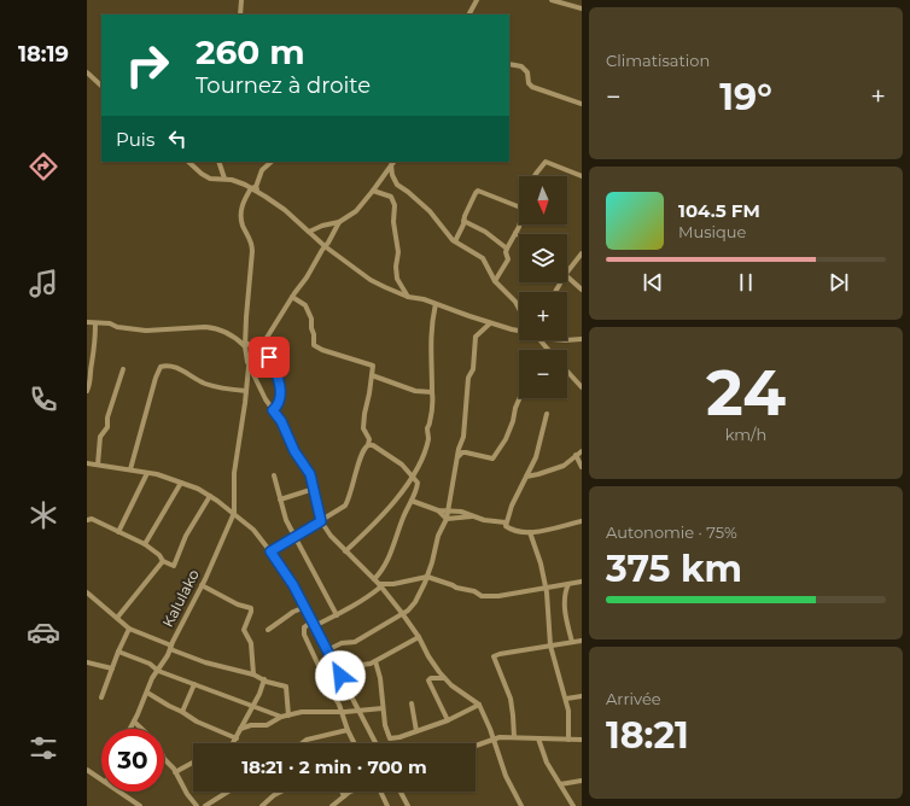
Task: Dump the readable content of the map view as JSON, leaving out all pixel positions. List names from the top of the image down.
{
  "streets": {
    "street": ["Kalulako"]
  },
  "north": "bottom",
  "page": {
    "tabs": "18:19",
    "tile": [
      "Climatisation",
      ["24", "km/h"],
      ["Autonomie · 75%", "375 km"],
      ["Arrivée", "18:21"]
    ],
    "turn": ["260 m", "Tournez à droite"],
    "heat": ["−", "19°", "+"],
    "then": "Puis",
    "map_buttons": ["+", "−"],
    "song": ["104.5 FM", "Musique"],
    "limit": "30",
    "trip": "18:21 · 2 min · 700 m"
  }
}
